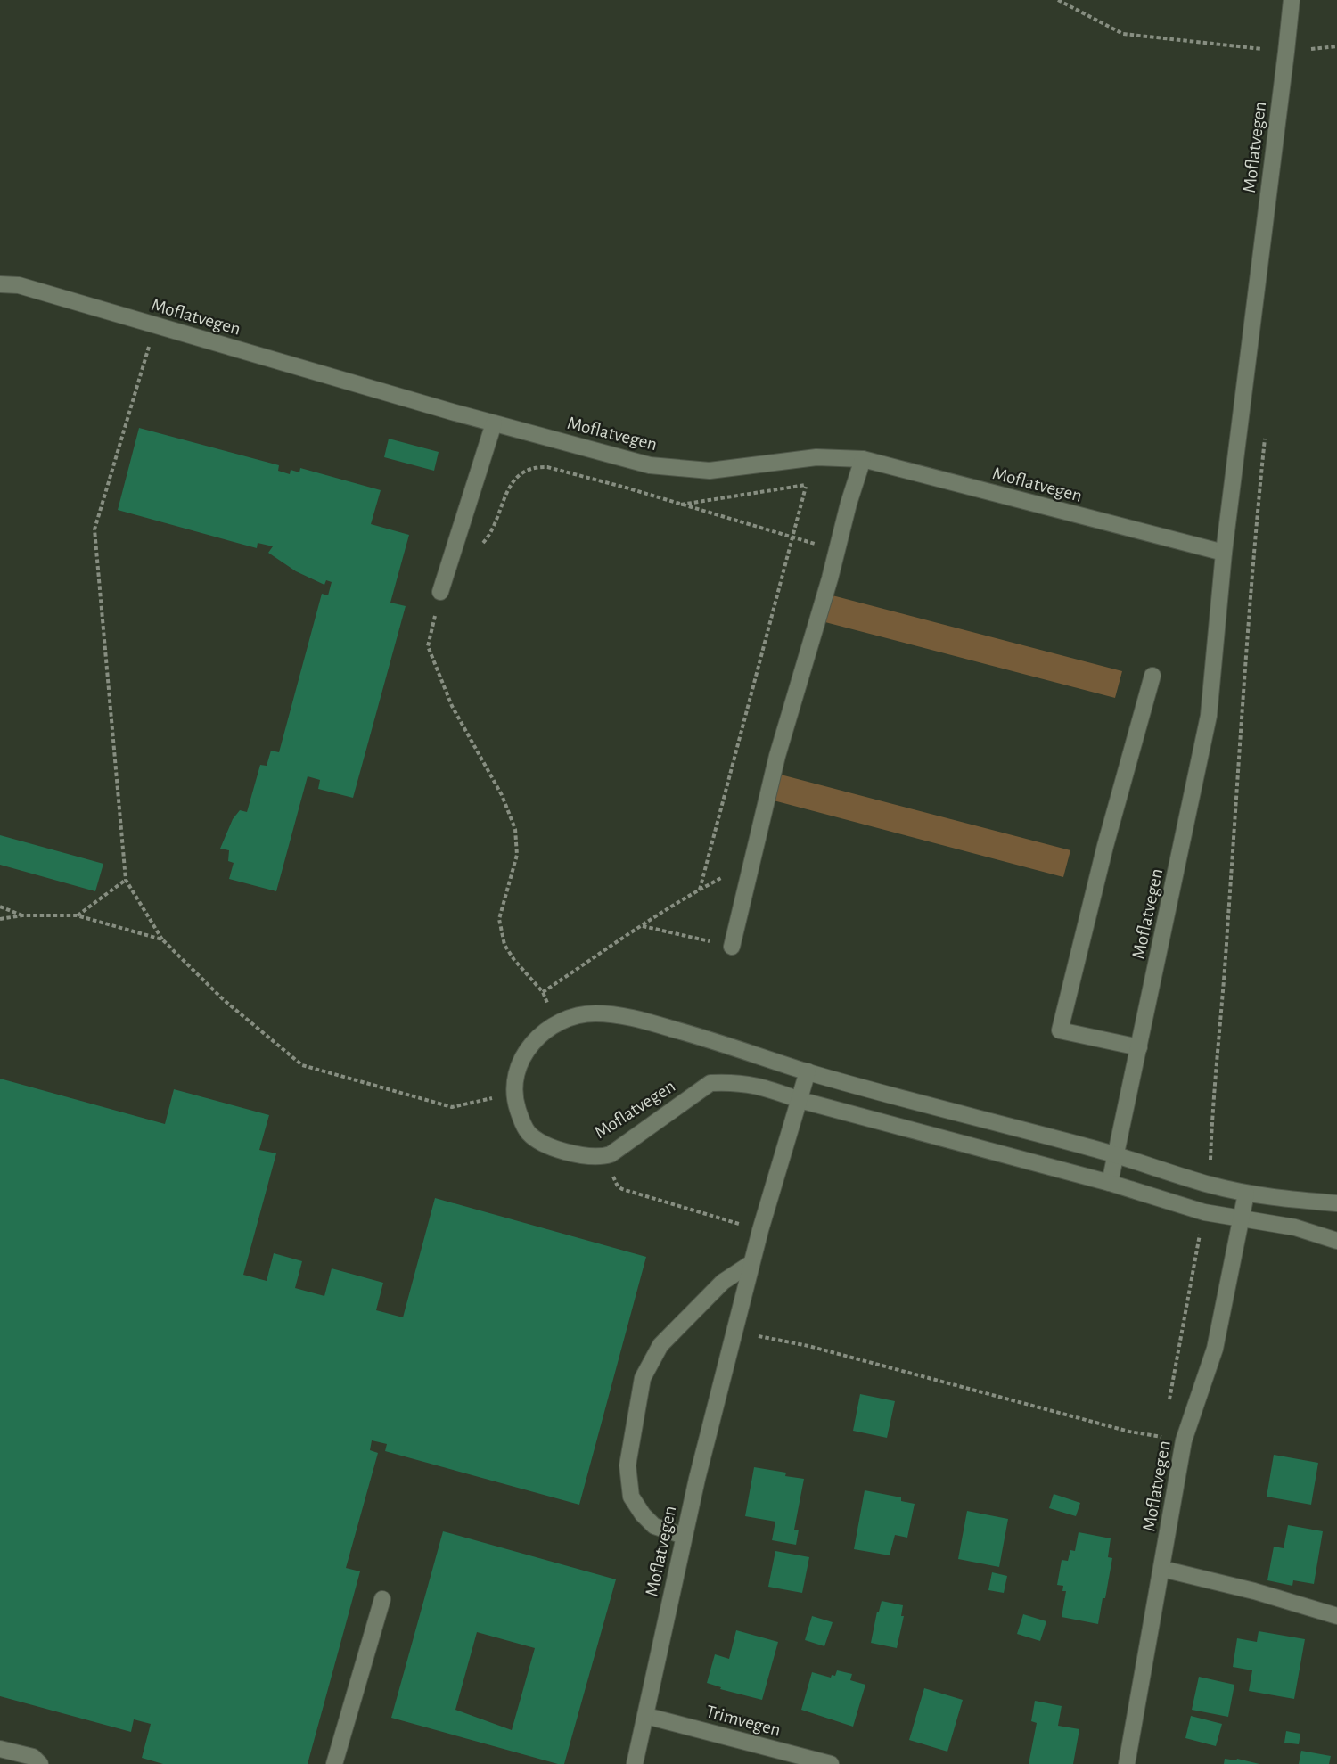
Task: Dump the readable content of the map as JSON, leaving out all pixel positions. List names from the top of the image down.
{
  "streets": {
    "street": ["Moflatvegen", "Trimvegen"]
  },
  "crossings": [
    ["Moflatvegen", "Trimvegen"]
  ]
}
